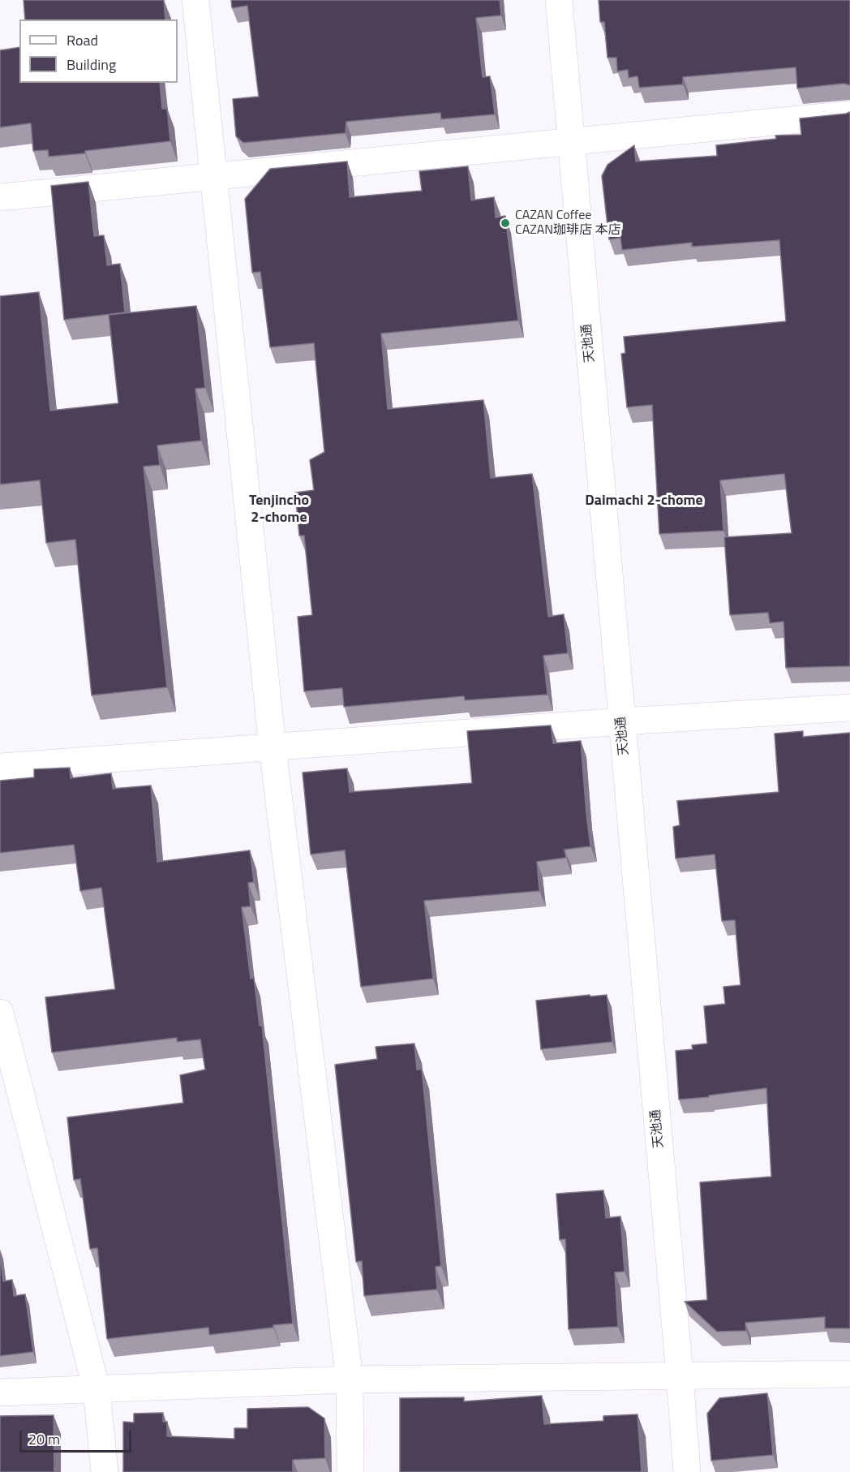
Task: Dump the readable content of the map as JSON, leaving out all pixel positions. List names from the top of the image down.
{
  "streets": {
    "street": ["天池通"]
  },
  "districts": ["Tenjincho 2-chome", "Daimachi 2-chome"],
  "places": ["CAZAN Coffee CAZAN珈琲店 本店"],
  "legend": ["Road", "Building"],
  "scale_bar": "20 m"
}
